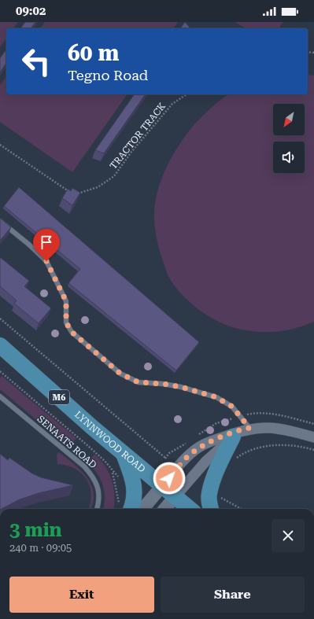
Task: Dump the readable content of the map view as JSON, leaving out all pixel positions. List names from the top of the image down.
{
  "streets": {
    "main road": ["M6", "LYNNWOOD ROAD"],
    "lane": ["SENAATS ROAD"],
    "path": ["TRACTOR TRACK"]
  },
  "north": "bottom left",
  "page": {
    "status": "09:02",
    "turn": ["60 m", "Tegno Road"],
    "heading": ["3 min", "240 m · 09:05"],
    "buttons": ["Exit", "Share"]
  }
}
